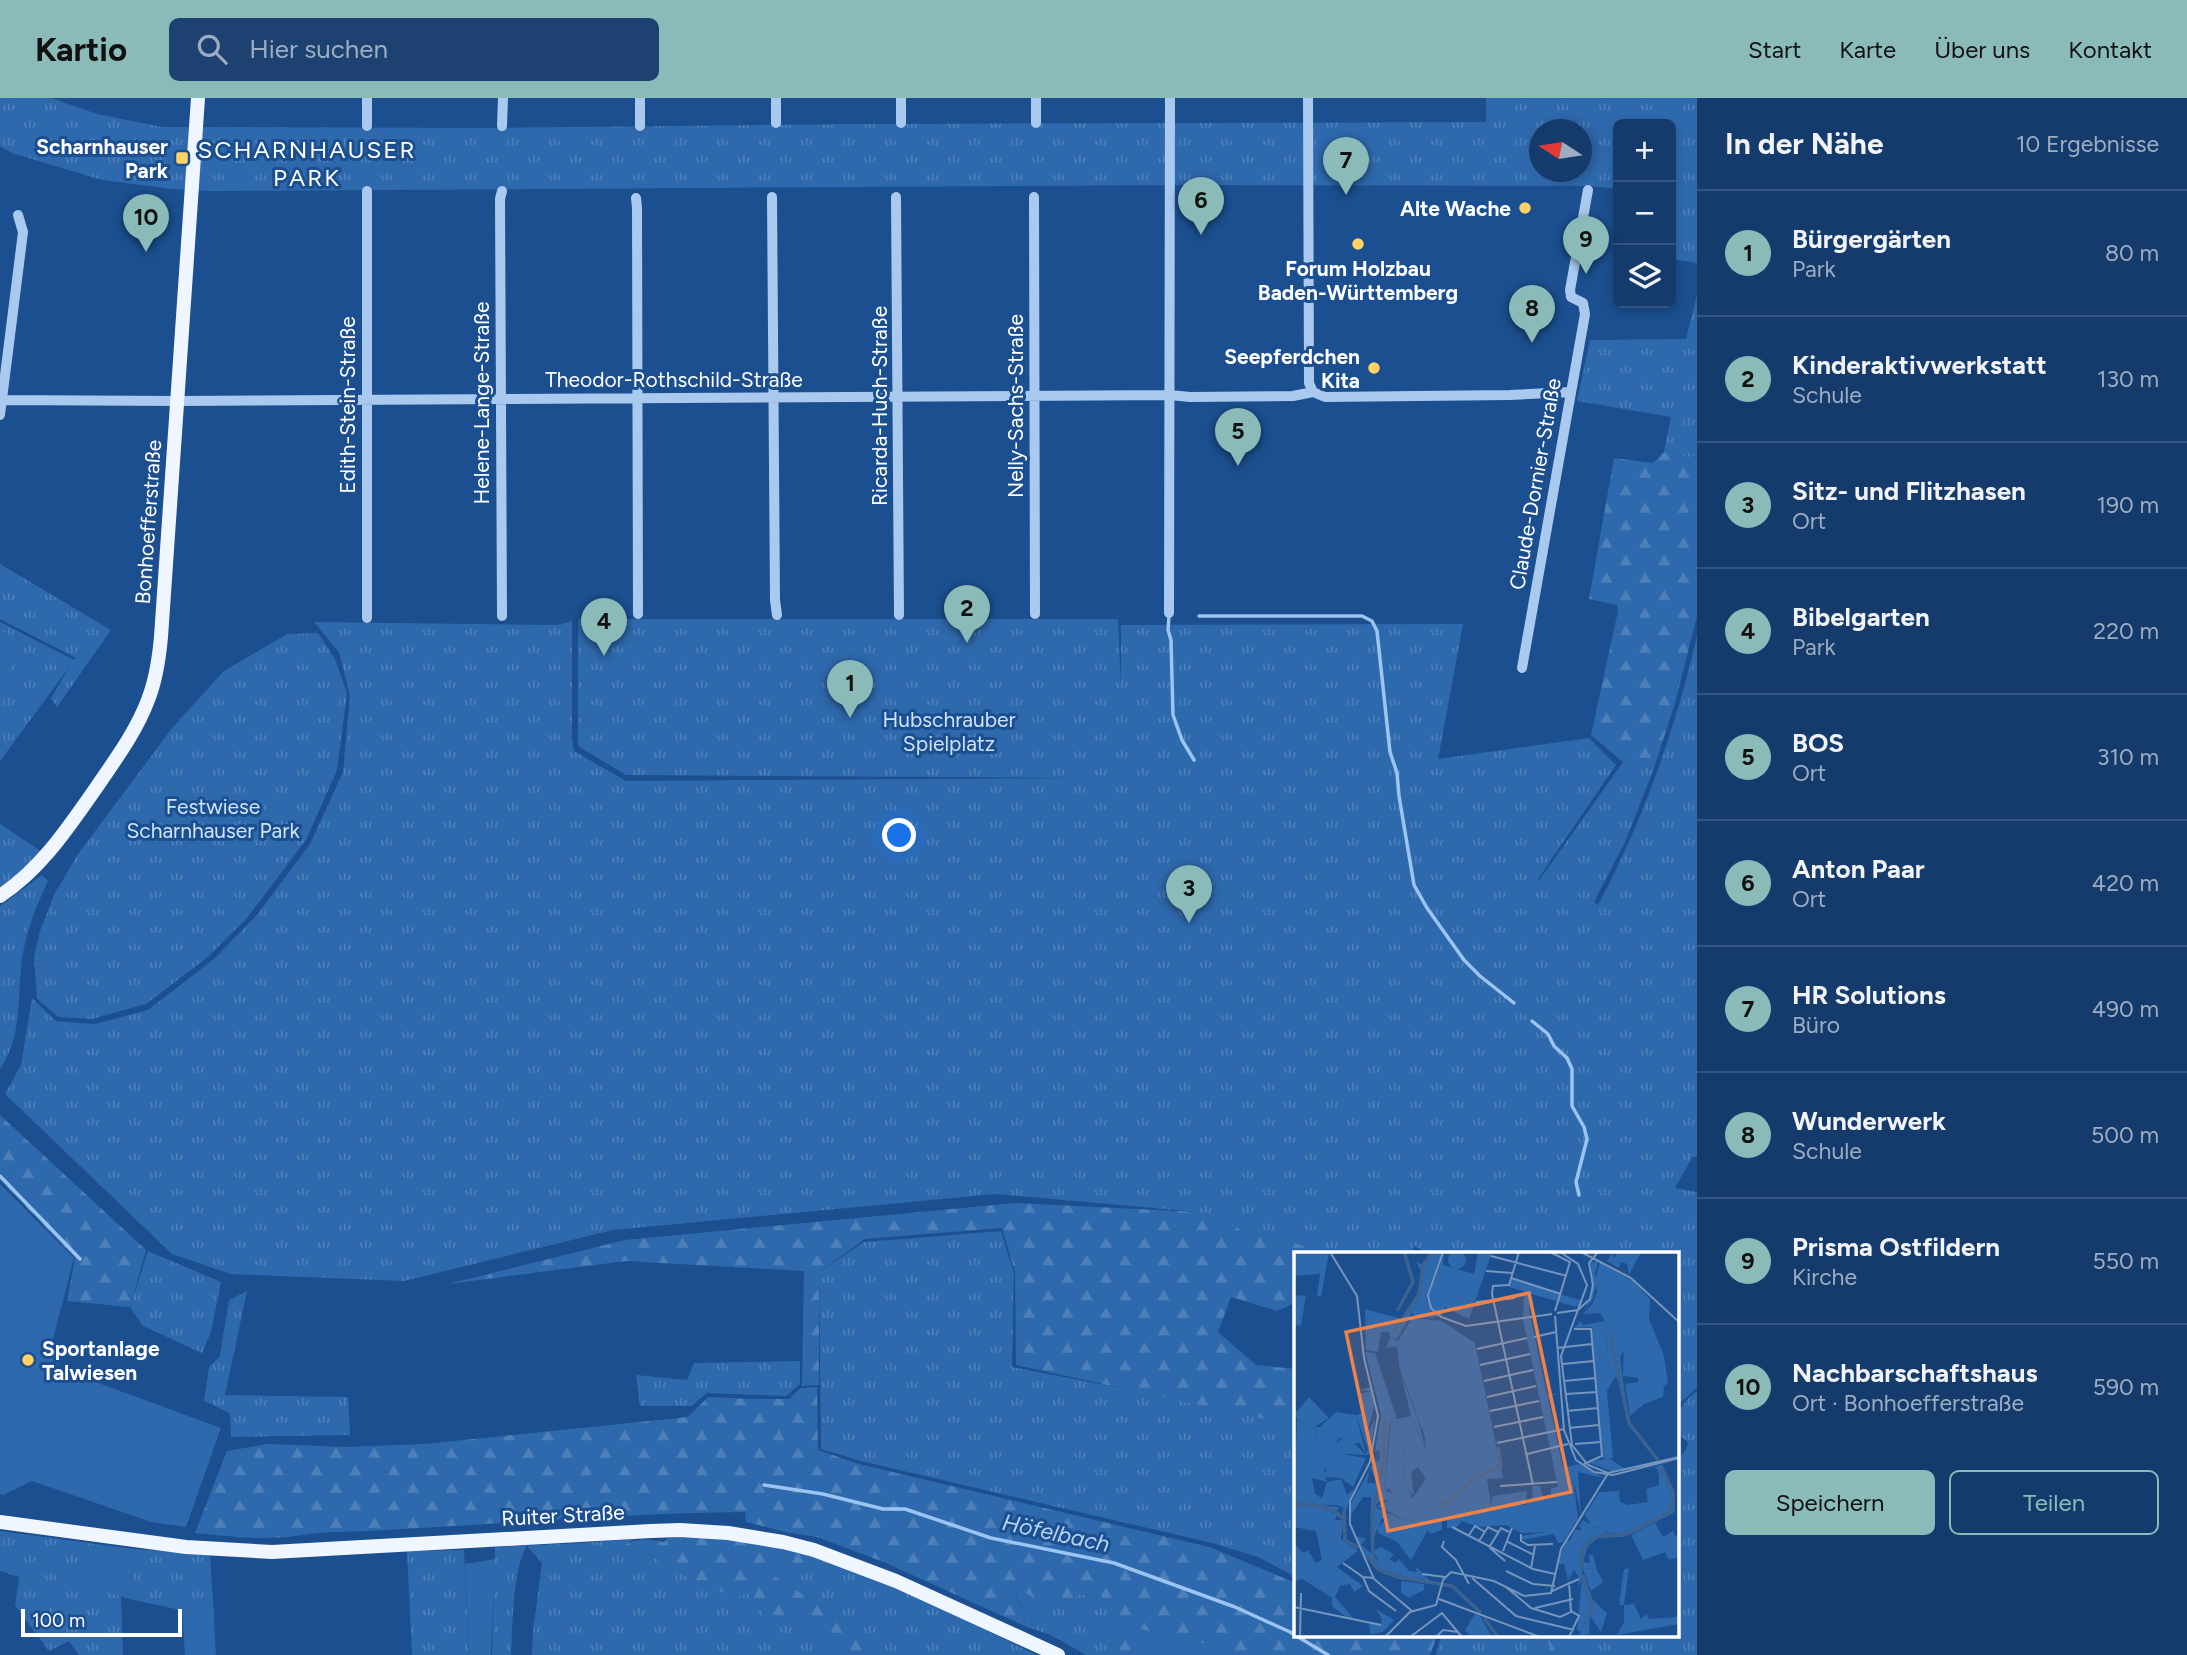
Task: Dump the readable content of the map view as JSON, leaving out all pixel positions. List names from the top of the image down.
{
  "streets": {
    "main road": ["Bonhoefferstraße", "Ruiter Straße"],
    "street": [
      "Theodor-Rothschild-Straße",
      "Helene-Lange-Straße",
      "Edith-Stein-Straße",
      "Ricarda-Huch-Straße",
      "Nelly-Sachs-Straße",
      "Claude-Dornier-Straße"
    ]
  },
  "crossings": [
    ["Theodor-Rothschild-Straße", "Helene-Lange-Straße"],
    ["Theodor-Rothschild-Straße", "Edith-Stein-Straße"],
    ["Theodor-Rothschild-Straße", "Ricarda-Huch-Straße"],
    ["Theodor-Rothschild-Straße", "Nelly-Sachs-Straße"],
    ["Theodor-Rothschild-Straße", "Claude-Dornier-Straße"],
    ["Theodor-Rothschild-Straße", "Bonhoefferstraße"]
  ],
  "districts": ["SCHARNHAUSER PARK"],
  "water": ["Höfelbach"],
  "parks": ["Hubschrauber Spielplatz", "Festwiese Scharnhauser Park"],
  "places": {
    "transit": ["Scharnhauser Park"],
    "other": [
      "Alte Wache",
      "Forum Holzbau Baden-Württemberg",
      "Seepferdchen Kita",
      "Sportanlage Talwiesen"
    ]
  },
  "scale_bar": "100 m",
  "north": "left",
  "page": {
    "header": "Kartio",
    "search": "Hier suchen",
    "nav": [
      "Start",
      "Karte",
      "Über uns",
      "Kontakt"
    ],
    "heading": ["In der Nähe", "10 Ergebnisse"],
    "map_buttons": ["+", "−"],
    "pins": [
      "7",
      "6",
      "10",
      "9",
      "8",
      "5",
      "2",
      "4",
      "1",
      "3"
    ],
    "list": [
      {
        "mark": "1",
        "name": "Bürgergärten",
        "note": "Park",
        "value": "80 m"
      },
      {
        "mark": "2",
        "name": "Kinderaktivwerkstatt",
        "note": "Schule",
        "value": "130 m"
      },
      {
        "mark": "3",
        "name": "Sitz- und Flitzhasen",
        "note": "Ort",
        "value": "190 m"
      },
      {
        "mark": "4",
        "name": "Bibelgarten",
        "note": "Park",
        "value": "220 m"
      },
      {
        "mark": "5",
        "name": "BOS",
        "note": "Ort",
        "value": "310 m"
      },
      {
        "mark": "6",
        "name": "Anton Paar",
        "note": "Ort",
        "value": "420 m"
      },
      {
        "mark": "7",
        "name": "HR Solutions",
        "note": "Büro",
        "value": "490 m"
      },
      {
        "mark": "8",
        "name": "Wunderwerk",
        "note": "Schule",
        "value": "500 m"
      },
      {
        "mark": "9",
        "name": "Prisma Ostfildern",
        "note": "Kirche",
        "value": "550 m"
      },
      {
        "mark": "10",
        "name": "Nachbarschaftshaus",
        "note": "Ort · Bonhoefferstraße",
        "value": "590 m"
      }
    ],
    "buttons": ["Speichern", "Teilen"],
    "scale": "100 m"
  }
}
